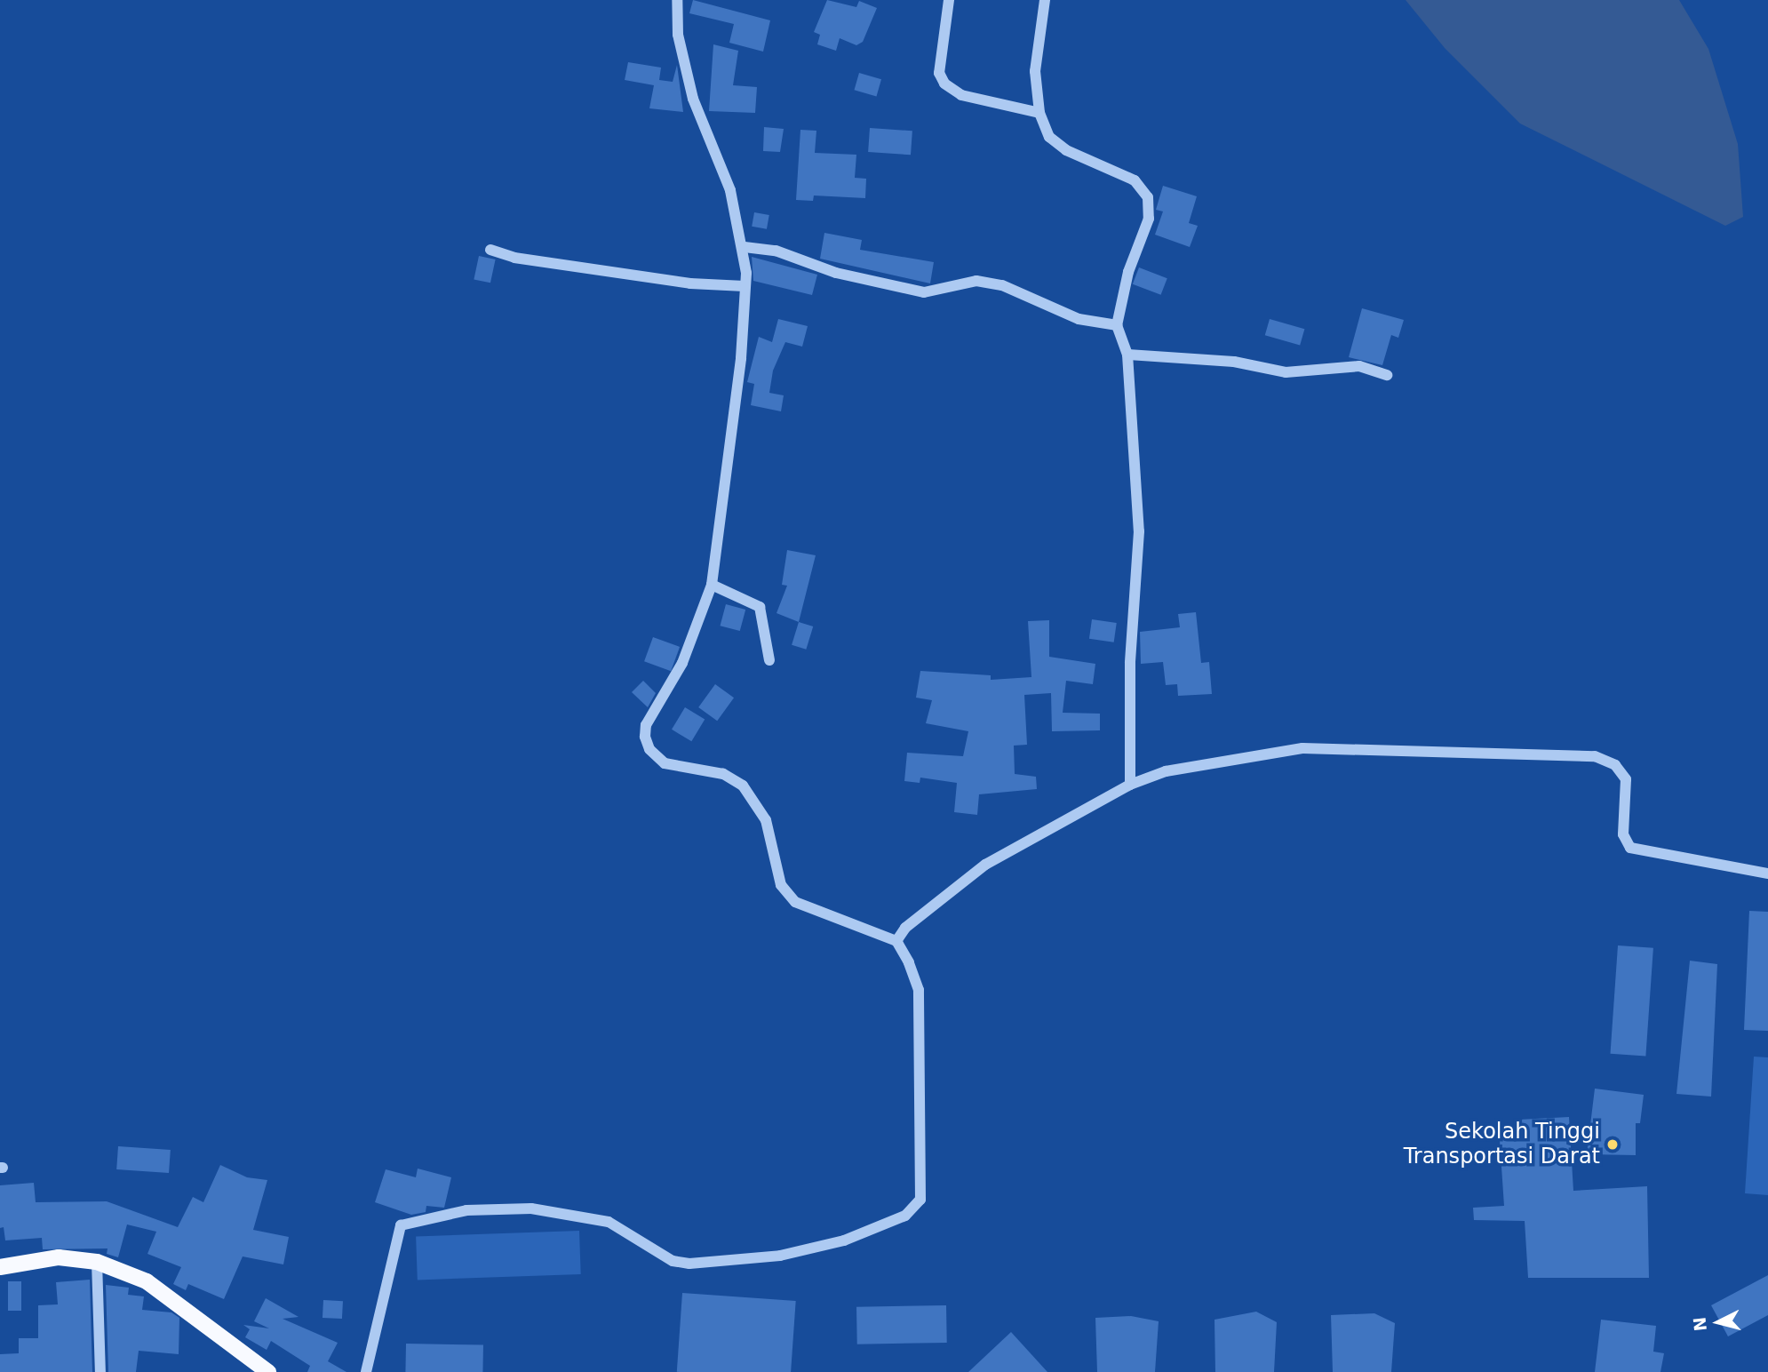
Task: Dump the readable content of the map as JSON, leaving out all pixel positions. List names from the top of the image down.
{
  "places": ["Sekolah Tinggi Transportasi Darat"],
  "north": "left"
}
